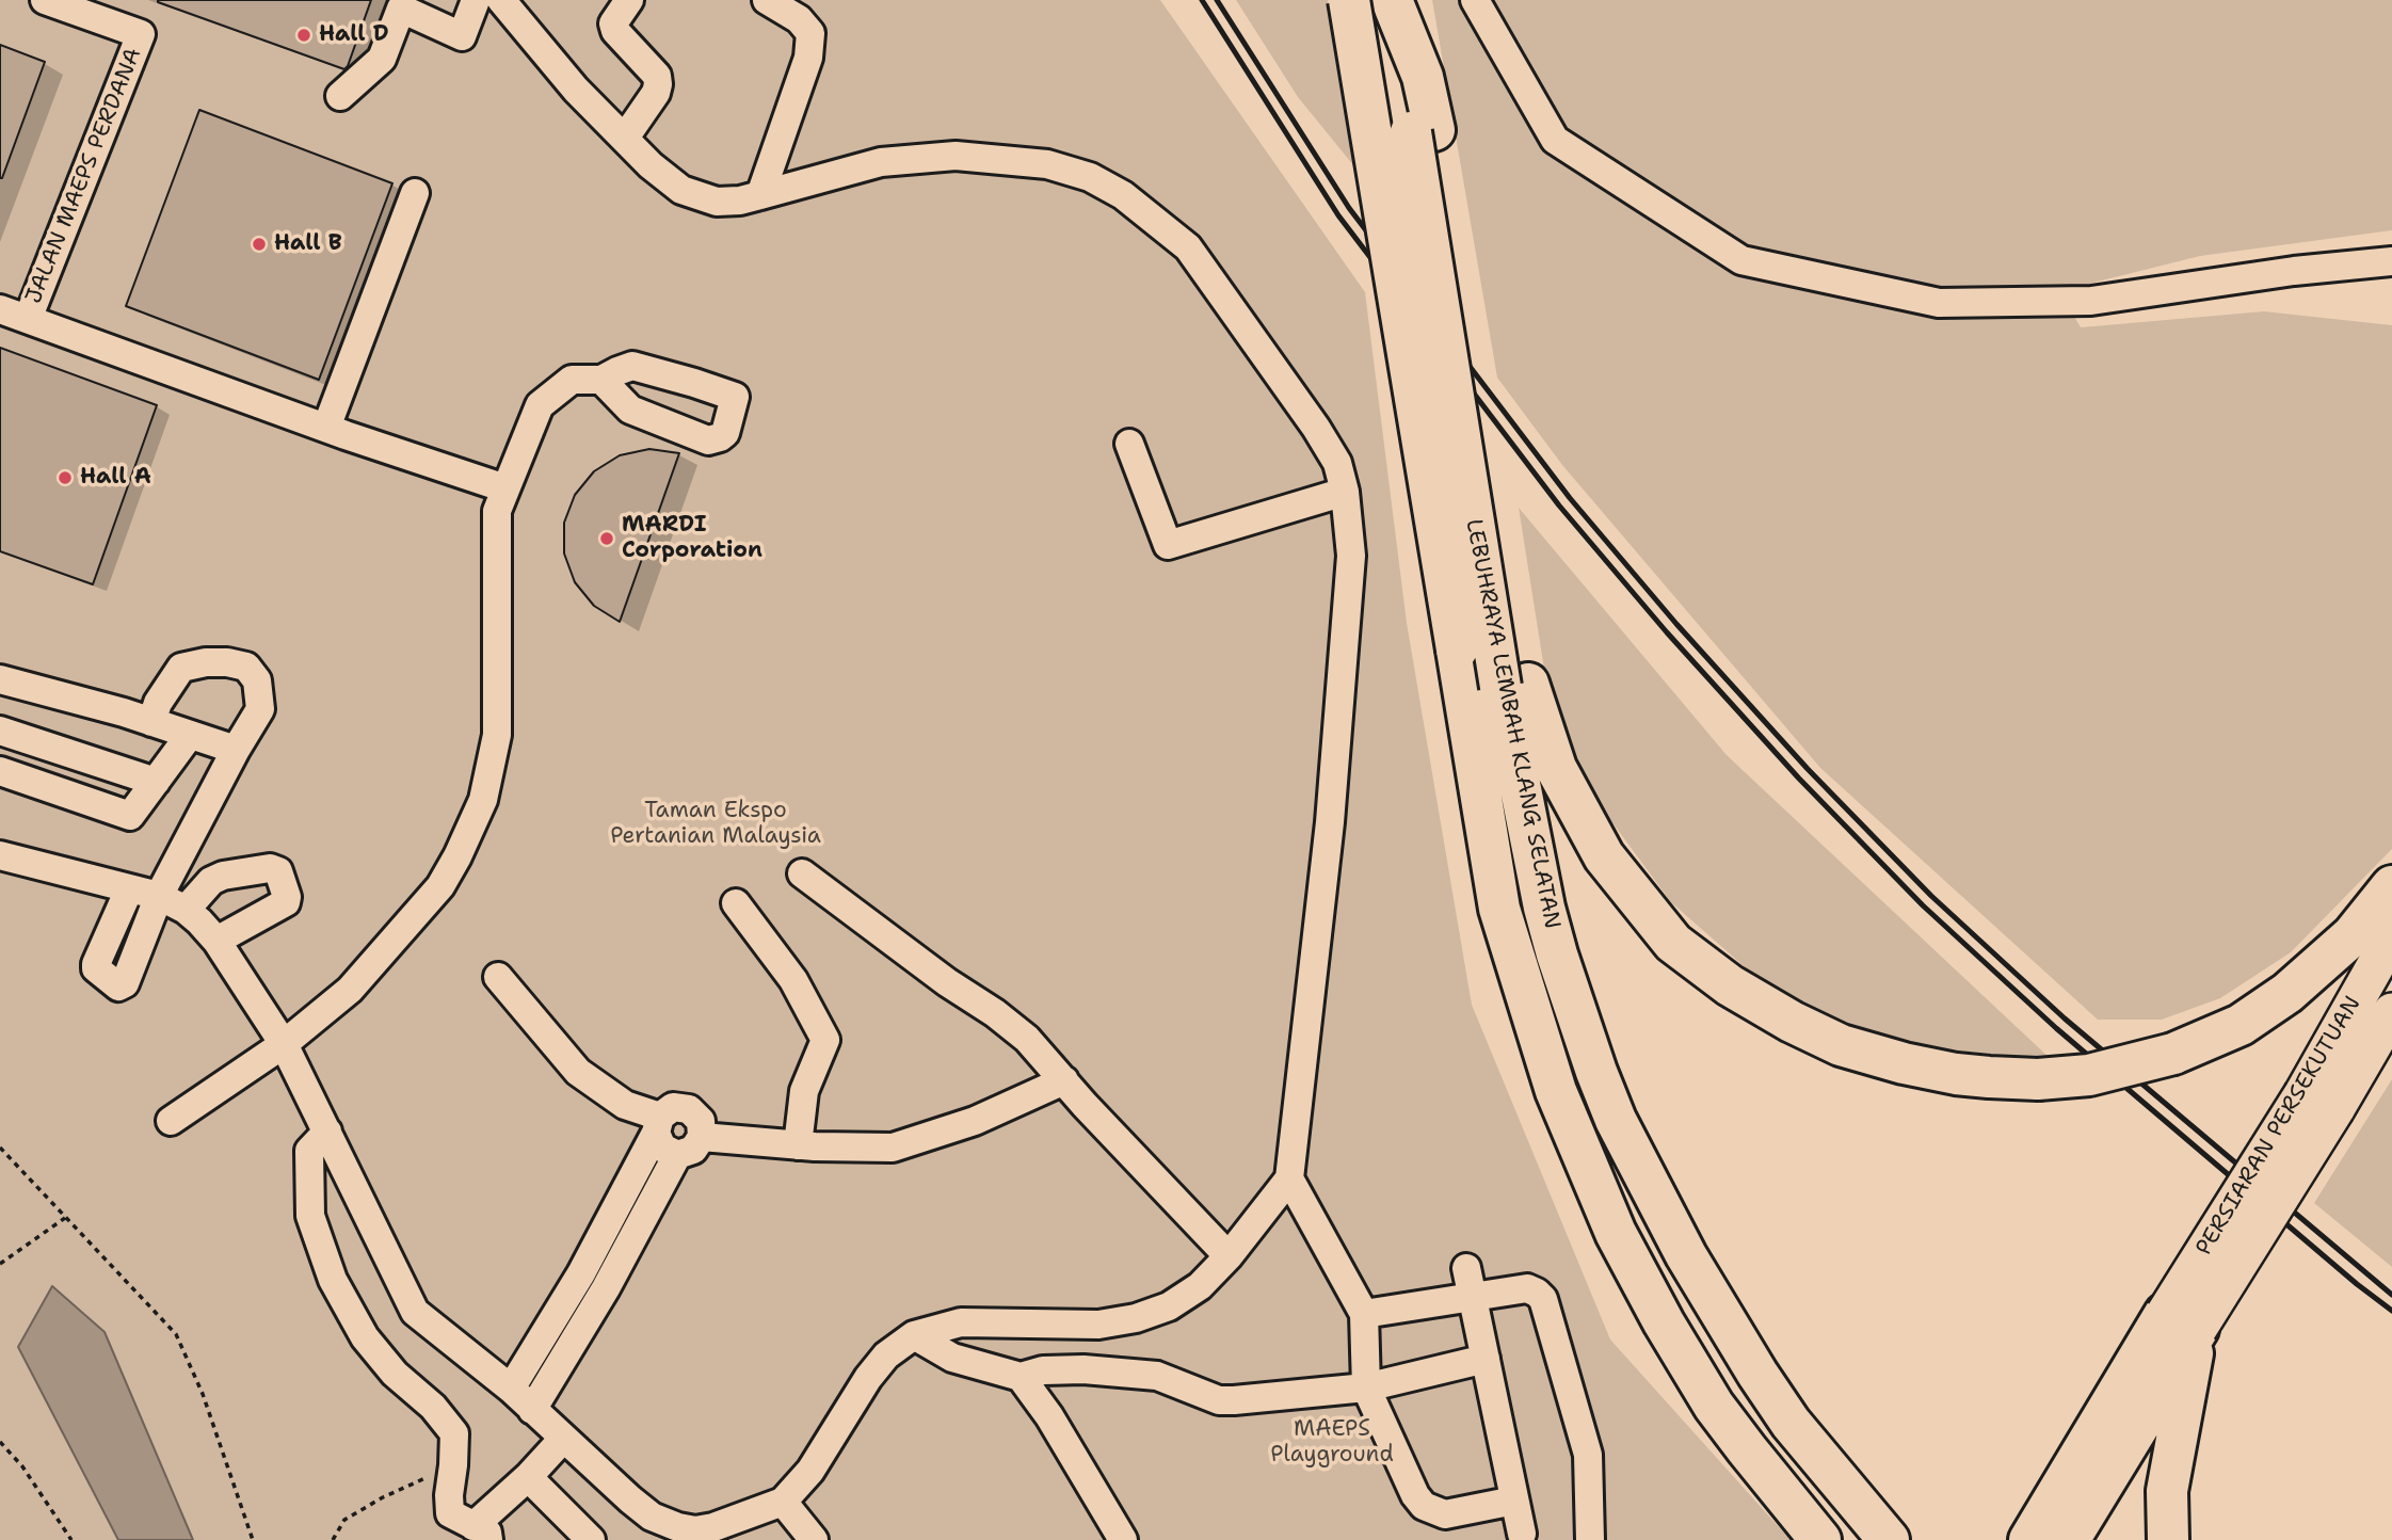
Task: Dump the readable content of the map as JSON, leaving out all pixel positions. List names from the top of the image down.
{
  "streets": {
    "highway": ["LEBUHRAYA LEMBAH KLANG SELATAN"],
    "main road": ["PERSIARAN PERSEKUTUAN"],
    "street": ["JALAN MAEPS PERDANA"]
  },
  "parks": ["Taman Ekspo Pertanian Malaysia", "MAEPS Playground"],
  "places": [
    "Hall D",
    "Hall B",
    "Hall A",
    "MARDI Corporation"
  ]
}
